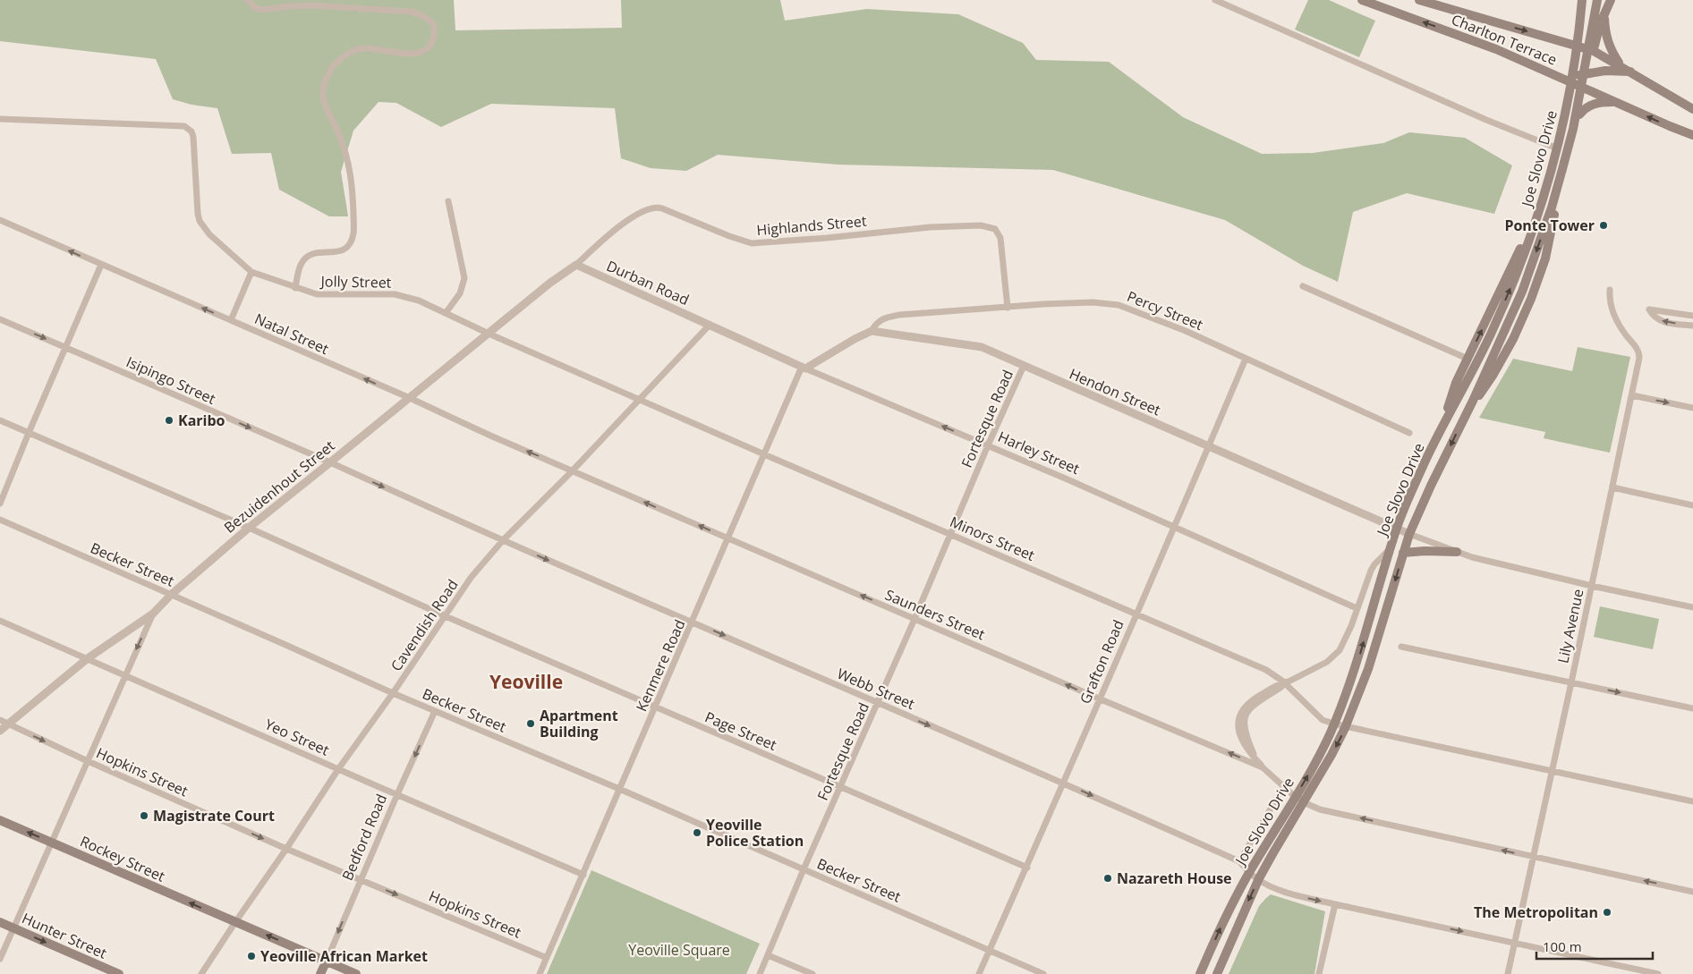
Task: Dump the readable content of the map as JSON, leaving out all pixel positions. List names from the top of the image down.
{
  "streets": {
    "main road": [
      "Charlton Terrace",
      "Joe Slovo Drive",
      "Bedford Road",
      "Rockey Street",
      "Hunter Street"
    ],
    "street": [
      "Highlands Street",
      "Jolly Street",
      "Durban Road",
      "Percy Street",
      "Natal Street",
      "Isipingo Street",
      "Hendon Street",
      "Fortesque Road",
      "Harley Street",
      "Bezuidenhout Street",
      "Minors Street",
      "Becker Street",
      "Saunders Street",
      "Cavendish Road",
      "Lily Avenue",
      "Grafton Road",
      "Kenmere Road",
      "Webb Street",
      "Page Street",
      "Yeo Street",
      "Hopkins Street"
    ]
  },
  "crossings": [
    ["Joe Slovo Drive", "Hendon Street"],
    ["Highlands Street", "Durban Road"],
    ["Highlands Street", "Percy Street"],
    ["Highlands Street", "Bezuidenhout Street"],
    ["Jolly Street", "Bezuidenhout Street"],
    ["Jolly Street", "Minors Street"],
    ["Jolly Street", "Cavendish Road"],
    ["Durban Road", "Harley Street"],
    ["Durban Road", "Bezuidenhout Street"],
    ["Durban Road", "Cavendish Road"],
    ["Percy Street", "Hendon Street"],
    ["Percy Street", "Grafton Road"],
    ["Natal Street", "Bezuidenhout Street"],
    ["Natal Street", "Saunders Street"],
    ["Natal Street", "Cavendish Road"],
    ["Isipingo Street", "Bezuidenhout Street"],
    ["Isipingo Street", "Cavendish Road"],
    ["Isipingo Street", "Webb Street"],
    ["Hendon Street", "Fortesque Road"],
    ["Hendon Street", "Grafton Road"],
    ["Fortesque Road", "Harley Street"],
    ["Fortesque Road", "Minors Street"],
    ["Fortesque Road", "Becker Street"],
    ["Fortesque Road", "Saunders Street"],
    ["Fortesque Road", "Webb Street"],
    ["Fortesque Road", "Page Street"],
    ["Harley Street", "Cavendish Road"],
    ["Harley Street", "Grafton Road"],
    ["Harley Street", "Kenmere Road"],
    ["Bezuidenhout Street", "Becker Street"],
    ["Bezuidenhout Street", "Page Street"],
    ["Bezuidenhout Street", "Yeo Street"],
    ["Bezuidenhout Street", "Hopkins Street"],
    ["Minors Street", "Cavendish Road"],
    ["Minors Street", "Lily Avenue"],
    ["Minors Street", "Grafton Road"],
    ["Minors Street", "Kenmere Road"],
    ["Becker Street", "Cavendish Road"],
    ["Becker Street", "Grafton Road"],
    ["Becker Street", "Kenmere Road"],
    ["Becker Street", "Bedford Road"],
    ["Saunders Street", "Cavendish Road"],
    ["Saunders Street", "Lily Avenue"],
    ["Saunders Street", "Grafton Road"],
    ["Saunders Street", "Kenmere Road"],
    ["Cavendish Road", "Webb Street"],
    ["Cavendish Road", "Page Street"],
    ["Cavendish Road", "Yeo Street"],
    ["Cavendish Road", "Hopkins Street"],
    ["Cavendish Road", "Rockey Street"],
    ["Grafton Road", "Webb Street"],
    ["Grafton Road", "Page Street"],
    ["Kenmere Road", "Webb Street"],
    ["Kenmere Road", "Page Street"],
    ["Kenmere Road", "Yeo Street"],
    ["Kenmere Road", "Hopkins Street"],
    ["Yeo Street", "Bedford Road"],
    ["Hopkins Street", "Bedford Road"],
    ["Bedford Road", "Rockey Street"]
  ],
  "one_way": [
    "Natal Street",
    "Isipingo Street",
    "Saunders Street",
    "Webb Street",
    "Hopkins Street",
    "Bedford Road",
    "Rockey Street",
    "Hunter Street"
  ],
  "districts": ["Yeoville"],
  "parks": ["Yeoville Square"],
  "places": [
    "Ponte Tower",
    "Karibo",
    "Apartment Building",
    "Magistrate Court",
    "Yeoville Police Station",
    "Nazareth House",
    "The Metropolitan",
    "Yeoville African Market"
  ],
  "scale_bar": "100 m"
}
